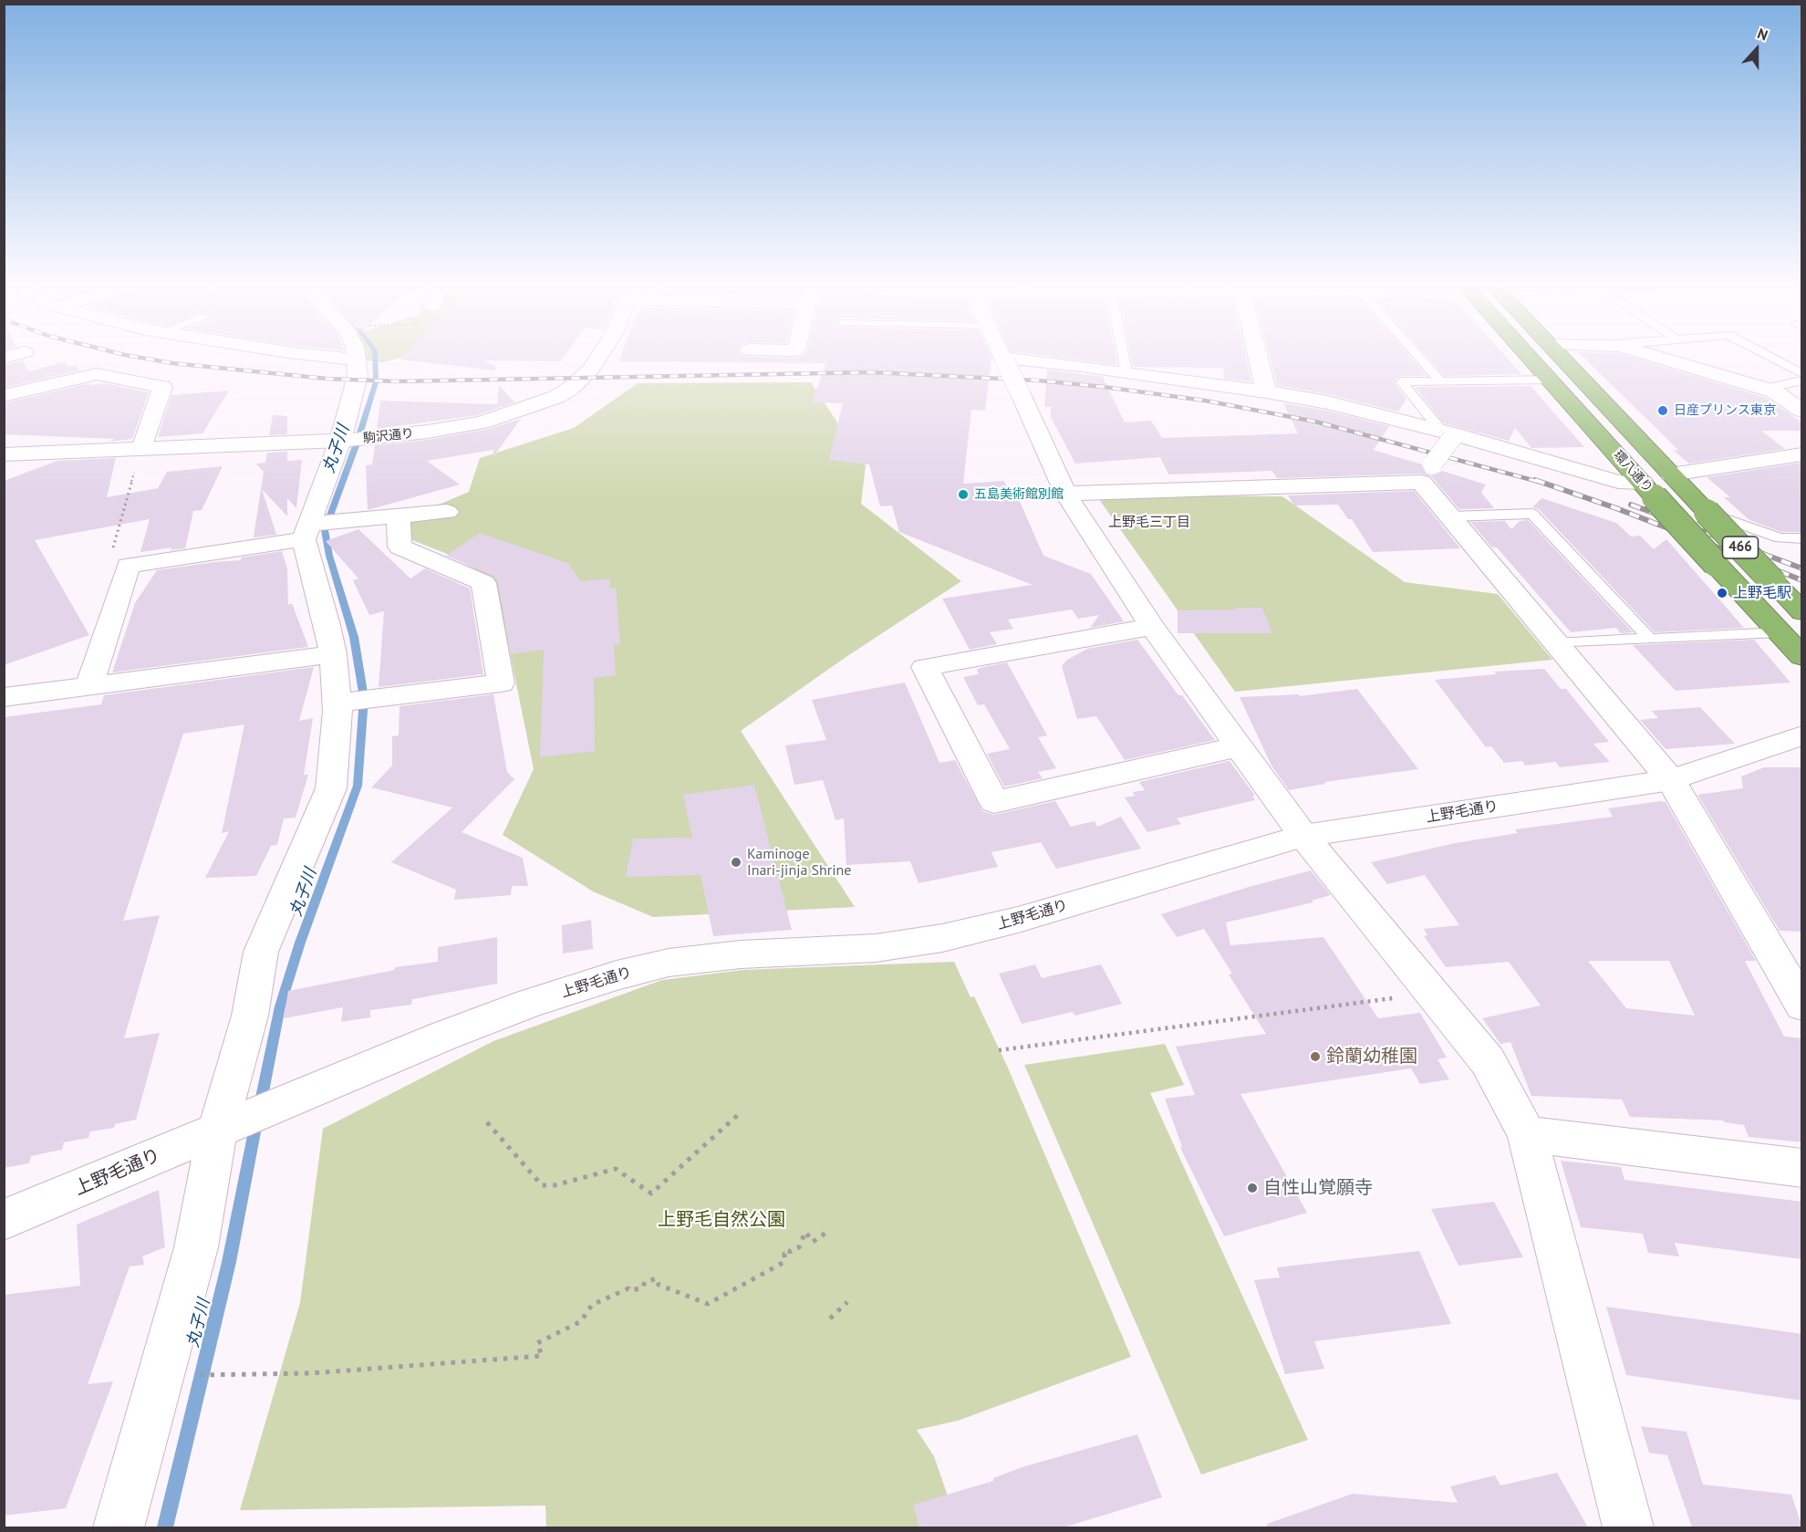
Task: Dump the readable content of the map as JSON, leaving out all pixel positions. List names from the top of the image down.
{
  "streets": {
    "highway": ["環八通り", "466"],
    "street": ["駒沢通り", "上野毛通り"]
  },
  "districts": ["上野毛三丁目"],
  "water": ["丸子川"],
  "parks": ["上野毛自然公園"],
  "places": [
    "日産プリンス東京",
    "五島美術館別館",
    "上野毛駅",
    "Kaminoge Inari-jinja Shrine",
    "鈴蘭幼稚園",
    "自性山覚願寺"
  ],
  "north": "top"
}
